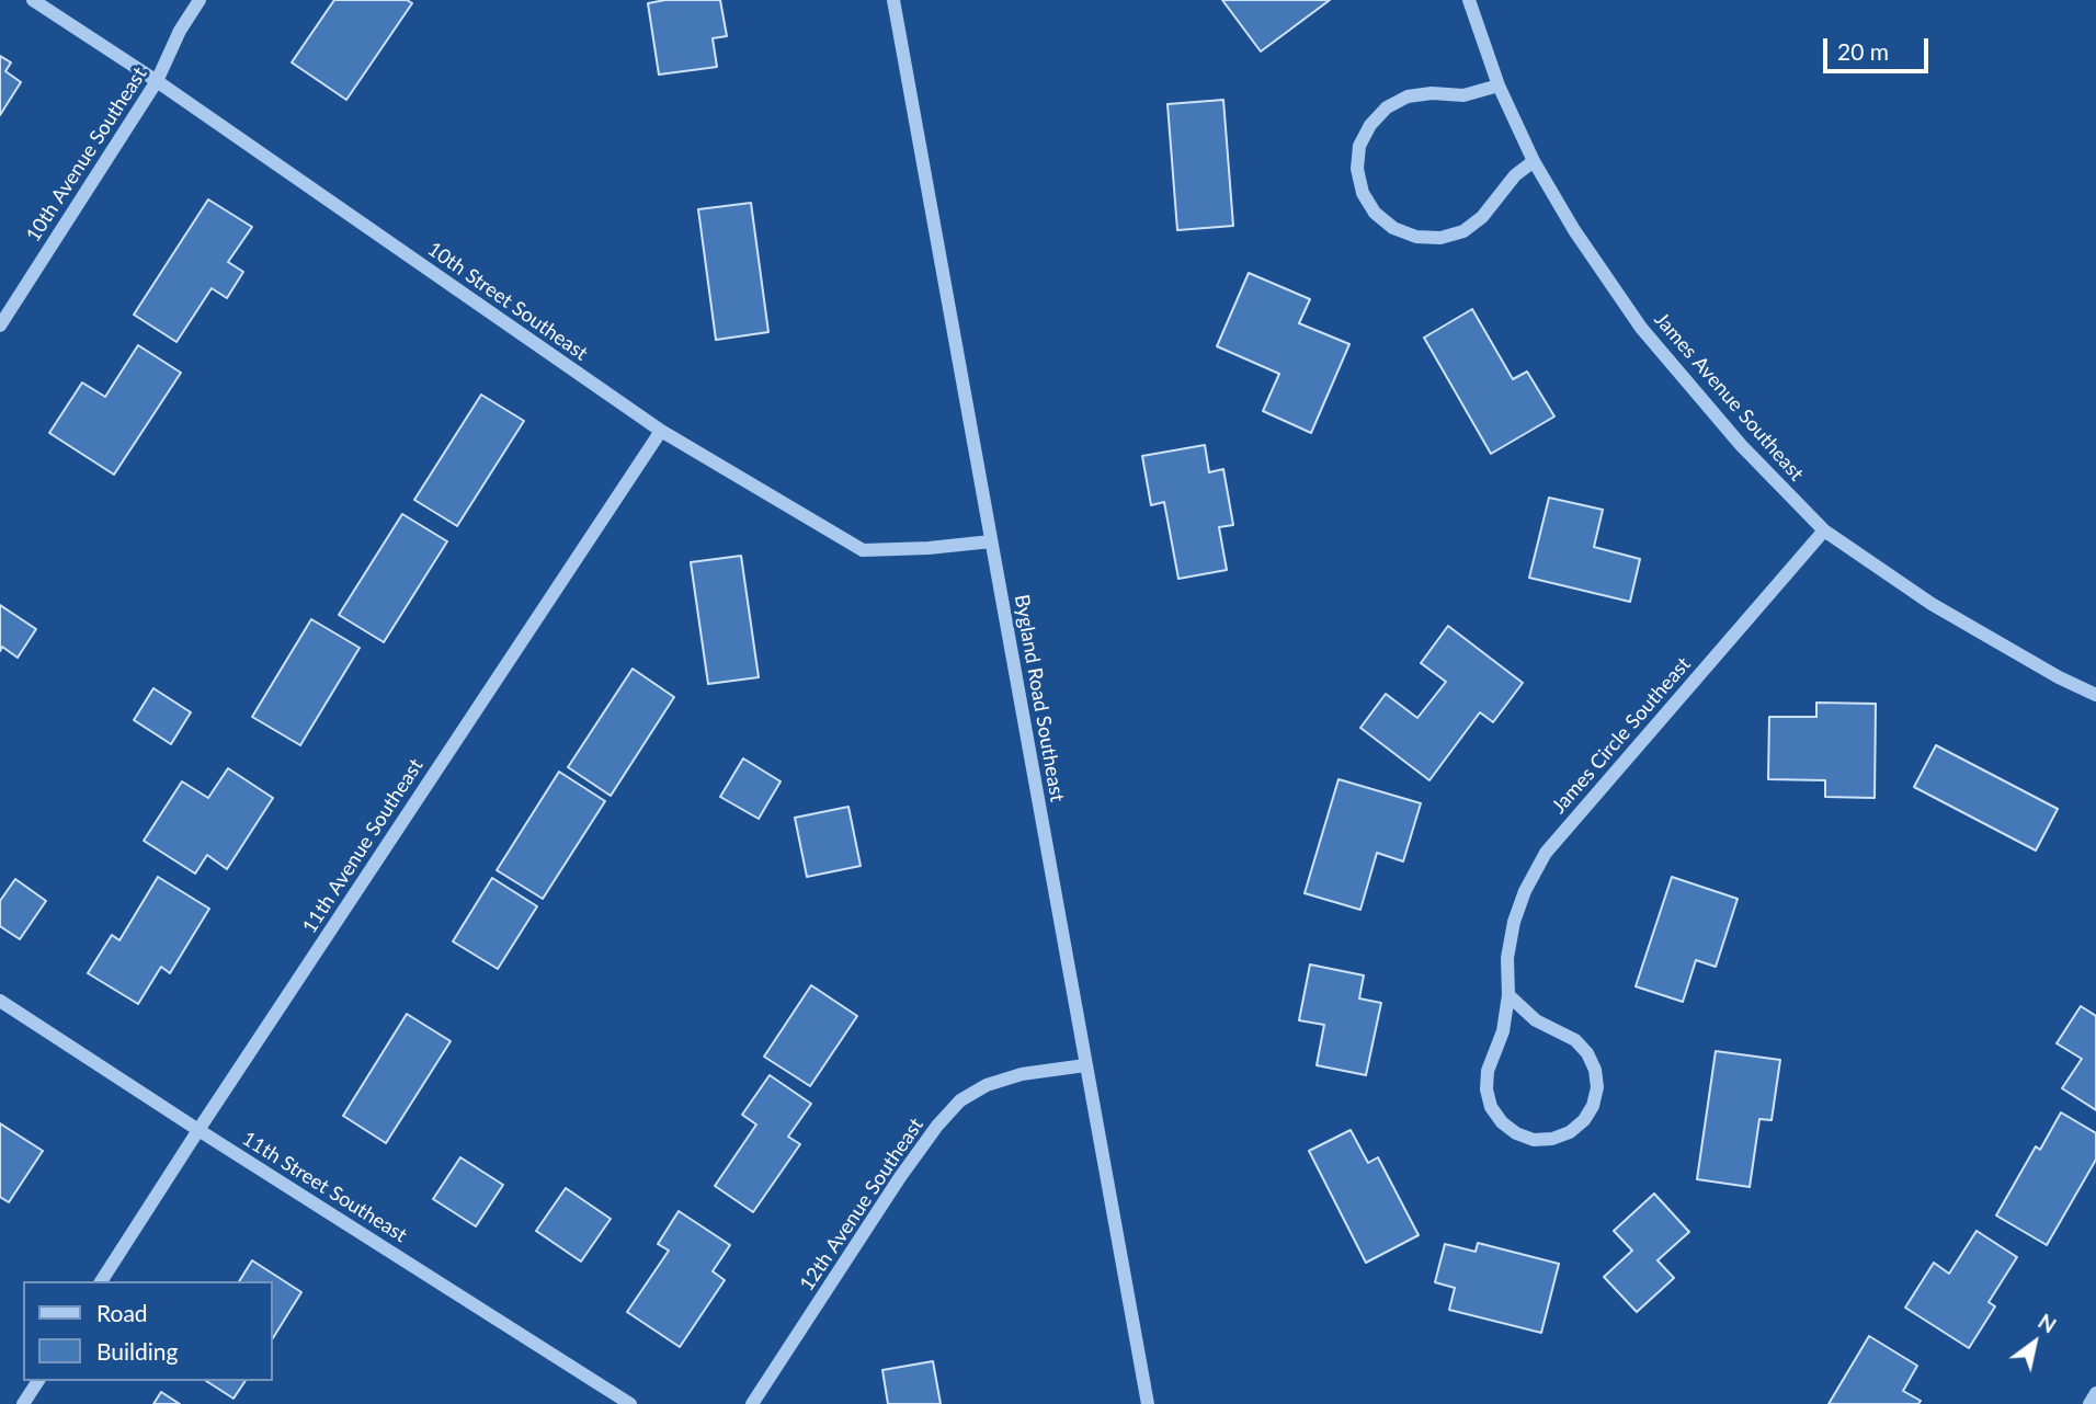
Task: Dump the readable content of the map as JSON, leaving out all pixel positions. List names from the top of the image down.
{
  "streets": {
    "street": [
      "10th Avenue Southeast",
      "10th Street Southeast",
      "James Avenue Southeast",
      "Bygland Road Southeast",
      "James Circle Southeast",
      "11th Avenue Southeast",
      "11th Street Southeast",
      "12th Avenue Southeast"
    ]
  },
  "crossings": [
    ["10th Avenue Southeast", "10th Street Southeast"],
    ["10th Street Southeast", "Bygland Road Southeast"],
    ["10th Street Southeast", "11th Avenue Southeast"],
    ["James Avenue Southeast", "James Circle Southeast"],
    ["Bygland Road Southeast", "12th Avenue Southeast"],
    ["11th Avenue Southeast", "11th Street Southeast"]
  ],
  "legend": ["Road", "Building"],
  "scale_bar": "20 m",
  "north": "top right"
}
